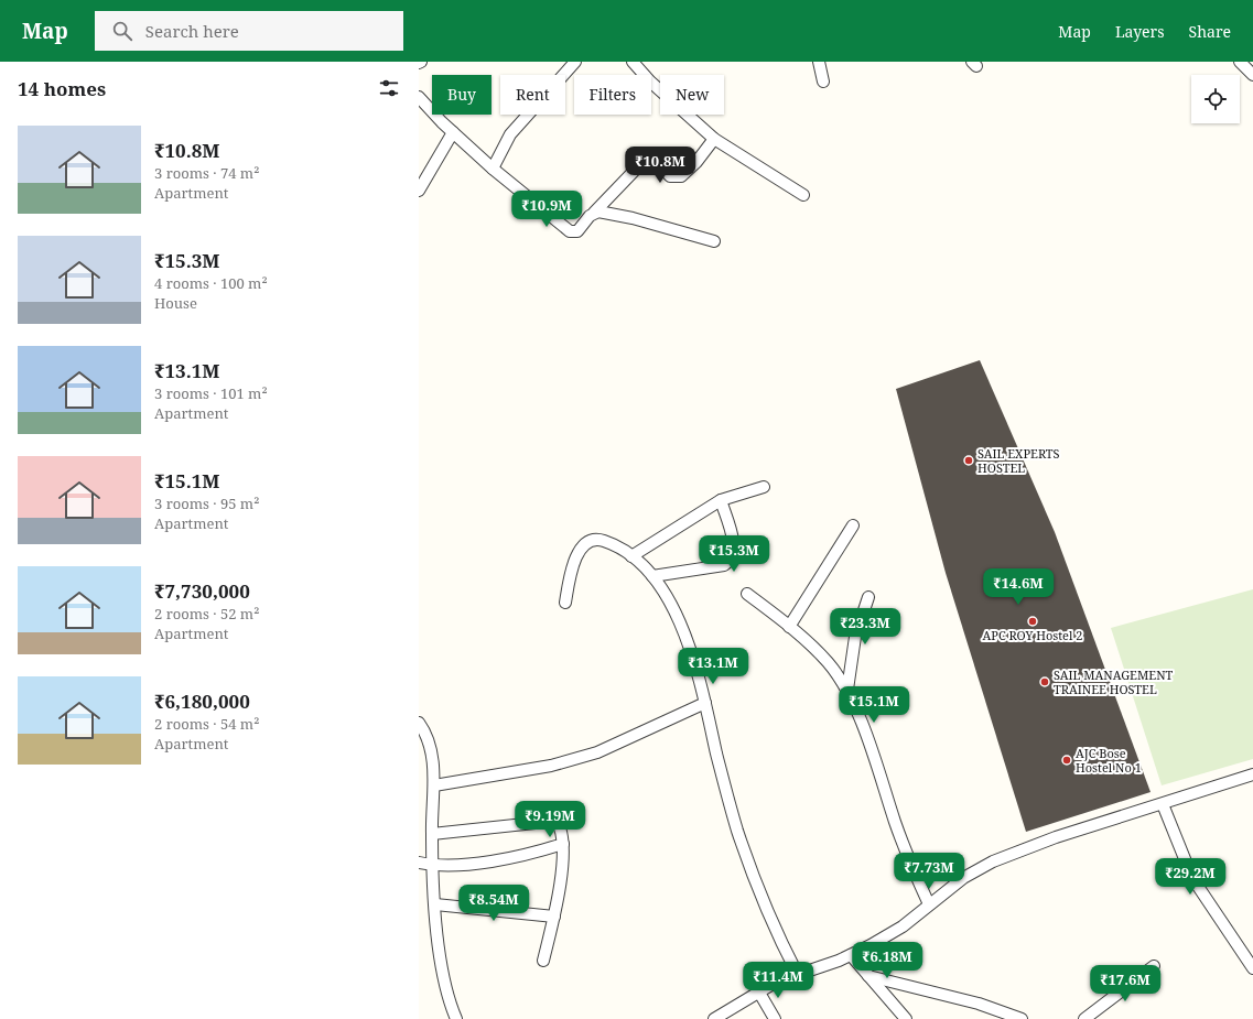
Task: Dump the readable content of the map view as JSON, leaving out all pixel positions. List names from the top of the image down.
{
  "places": [
    "SAIL EXPERTS HOSTEL",
    "APC ROY Hostel 2",
    "SAIL MANAGEMENT TRAINEE HOSTEL",
    "AJC Bose Hostel No 1"
  ],
  "page": {
    "header": "Map",
    "search": "Search here",
    "nav": ["Map", "Layers", "Share"],
    "heading": "14 homes",
    "chip": [
      "Buy",
      "Rent",
      "Filters",
      "New"
    ],
    "list": [
      {
        "name": "₹10.8M",
        "note": "3 rooms · 74 m² · Apartment"
      },
      {
        "name": "₹15.3M",
        "note": "4 rooms · 100 m² · House"
      },
      {
        "name": "₹13.1M",
        "note": "3 rooms · 101 m² · Apartment"
      },
      {
        "name": "₹15.1M",
        "note": "3 rooms · 95 m² · Apartment"
      },
      {
        "name": "₹7,730,000",
        "note": "2 rooms · 52 m² · Apartment"
      },
      {
        "name": "₹6,180,000",
        "note": "2 rooms · 54 m² · Apartment"
      }
    ],
    "price": [
      "₹10.8M",
      "₹10.9M",
      "₹15.3M",
      "₹14.6M",
      "₹23.3M",
      "₹13.1M",
      "₹15.1M",
      "₹9.19M",
      "₹7.73M",
      "₹29.2M",
      "₹8.54M",
      "₹6.18M",
      "₹11.4M",
      "₹17.6M"
    ]
  }
}
